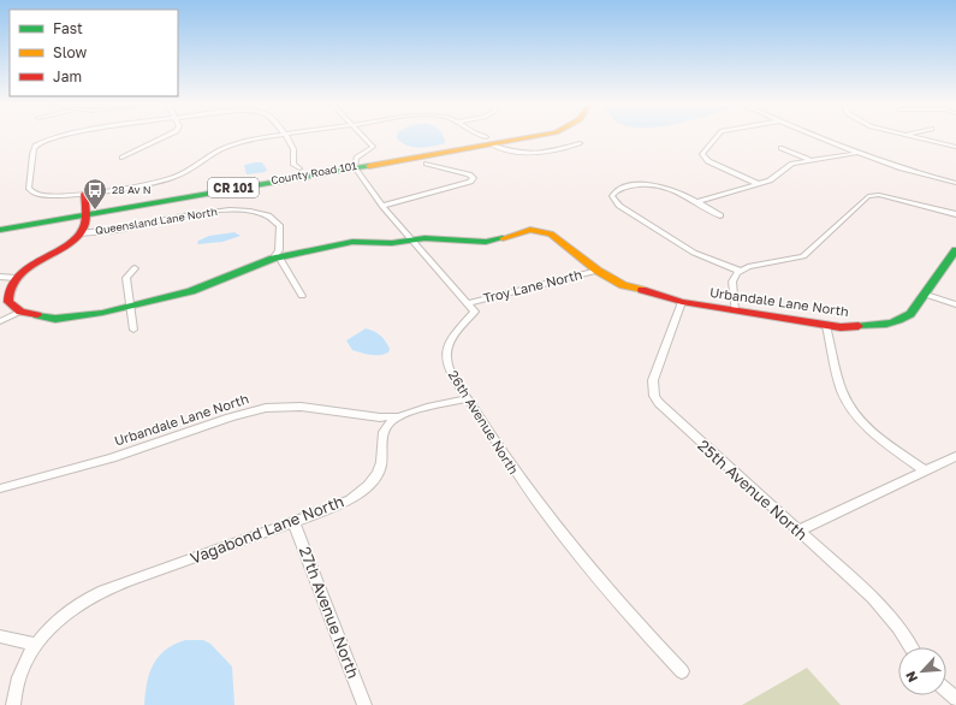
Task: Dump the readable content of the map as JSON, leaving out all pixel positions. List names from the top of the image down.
{
  "streets": {
    "street": [
      "County Road 101",
      "CR 101",
      "Queensland Lane North",
      "Troy Lane North",
      "Urbandale Lane North",
      "26th Avenue North",
      "25th Avenue North",
      "Vagabond Lane North",
      "27th Avenue North"
    ]
  },
  "crossings": [
    ["Queensland Lane North", "Urbandale Lane North"],
    ["Troy Lane North", "Urbandale Lane North"],
    ["Troy Lane North", "26th Avenue North"],
    ["Urbandale Lane North", "25th Avenue North"],
    ["Urbandale Lane North", "Vagabond Lane North"],
    ["26th Avenue North", "Vagabond Lane North"],
    ["Vagabond Lane North", "27th Avenue North"]
  ],
  "places": {
    "bus stop": ["28 Av N"]
  },
  "legend": ["Fast", "Slow", "Jam"],
  "north": "bottom left"
}
